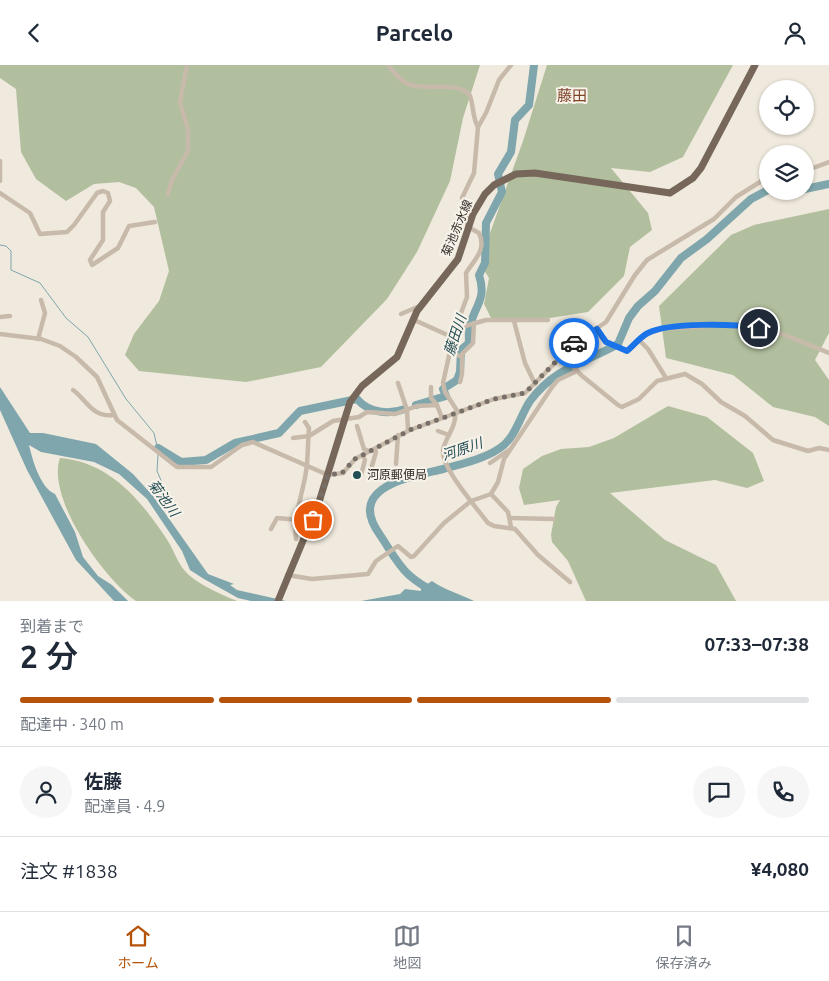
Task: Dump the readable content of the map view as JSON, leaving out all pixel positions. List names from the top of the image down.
{
  "streets": {
    "main road": ["菊池赤水線"]
  },
  "districts": ["藤田"],
  "water": ["藤田川", "河原川", "菊池川"],
  "places": ["河原郵便局"],
  "page": {
    "header": "Parcelo",
    "heading": ["2 分", "到着まで", "07:33–07:38"],
    "panel": [
      "佐藤",
      "配達員 · 4.9",
      "注文 #1838",
      "¥4,080"
    ],
    "bar": "配達中 · 340 m",
    "tabs": ["ホーム", "地図", "保存済み"]
  }
}
